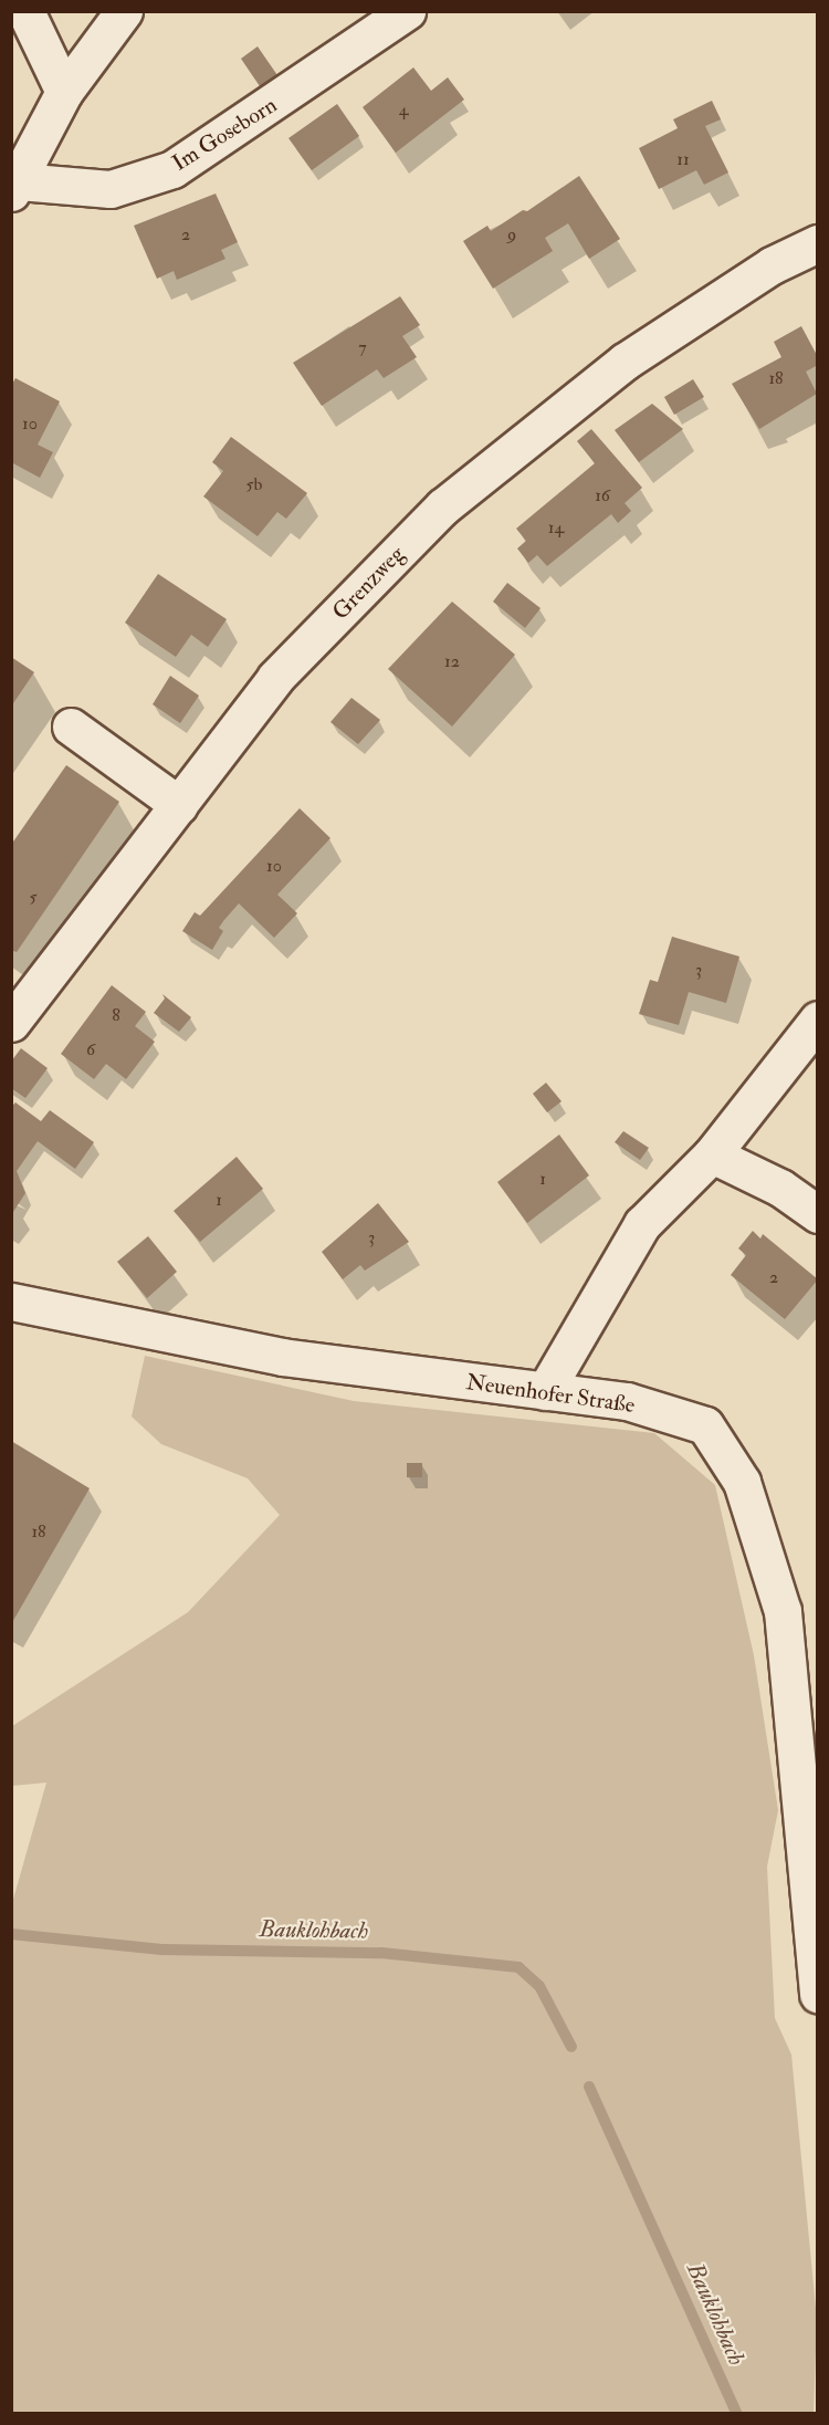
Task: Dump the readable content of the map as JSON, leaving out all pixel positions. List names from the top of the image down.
{
  "streets": {
    "street": ["Im Goseborn", "Grenzweg", "Neuenhofer Straße"]
  },
  "water": ["Bauklohbach"],
  "house_numbers": [
    "4",
    "11",
    "2",
    "9",
    "7",
    "18",
    "10",
    "5b",
    "16",
    "14",
    "12",
    "10",
    "5",
    "3",
    "8",
    "6",
    "1",
    "1",
    "3",
    "2",
    "18"
  ]
}
